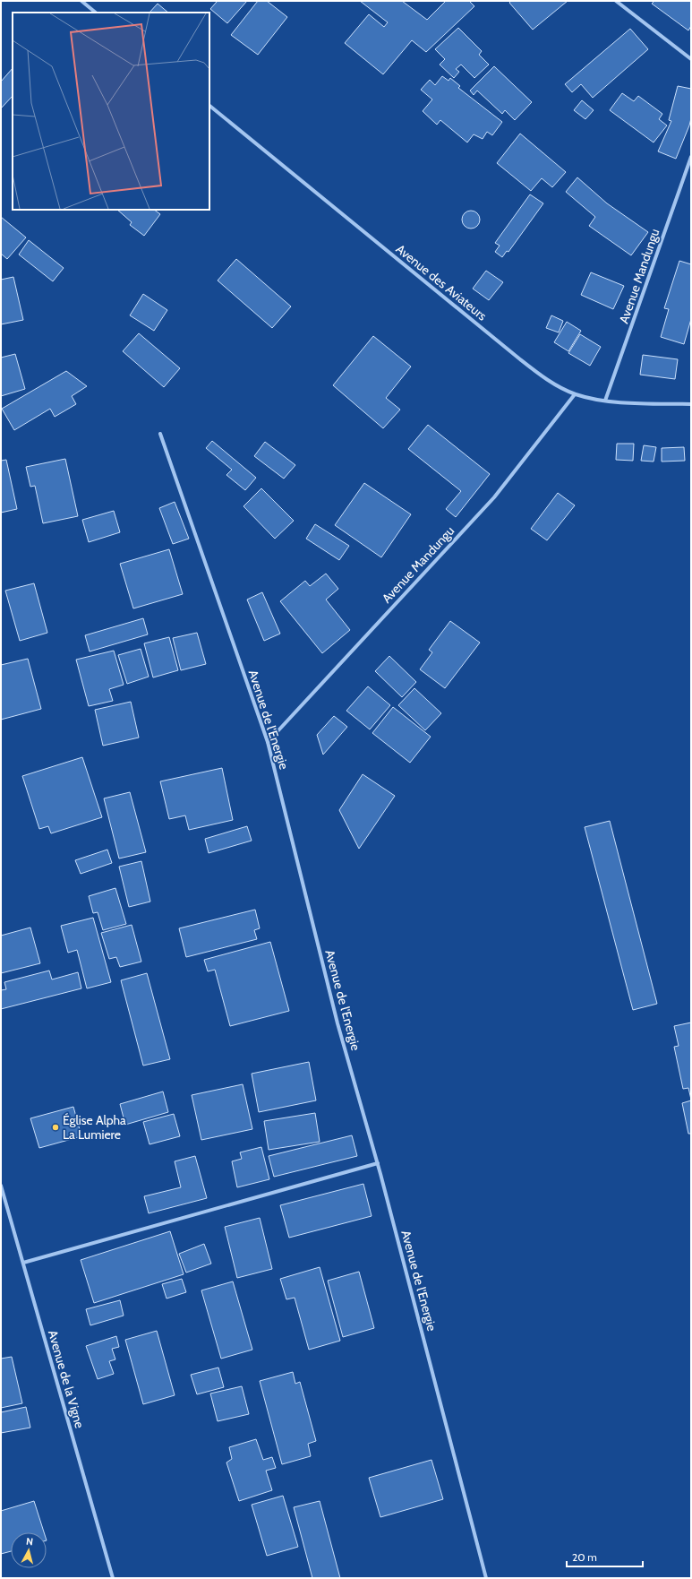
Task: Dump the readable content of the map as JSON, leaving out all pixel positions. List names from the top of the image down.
{
  "streets": {
    "street": [
      "Avenue Mandungu",
      "Avenue des Aviateurs",
      "Avenue de l'Energie",
      "Avenue de la Vigne"
    ]
  },
  "crossings": [
    ["Avenue Mandungu", "Avenue des Aviateurs"],
    ["Avenue Mandungu", "Avenue de l'Energie"]
  ],
  "places": ["Église Alpha La Lumiere"],
  "scale_bar": "20 m",
  "north": "top"
}
